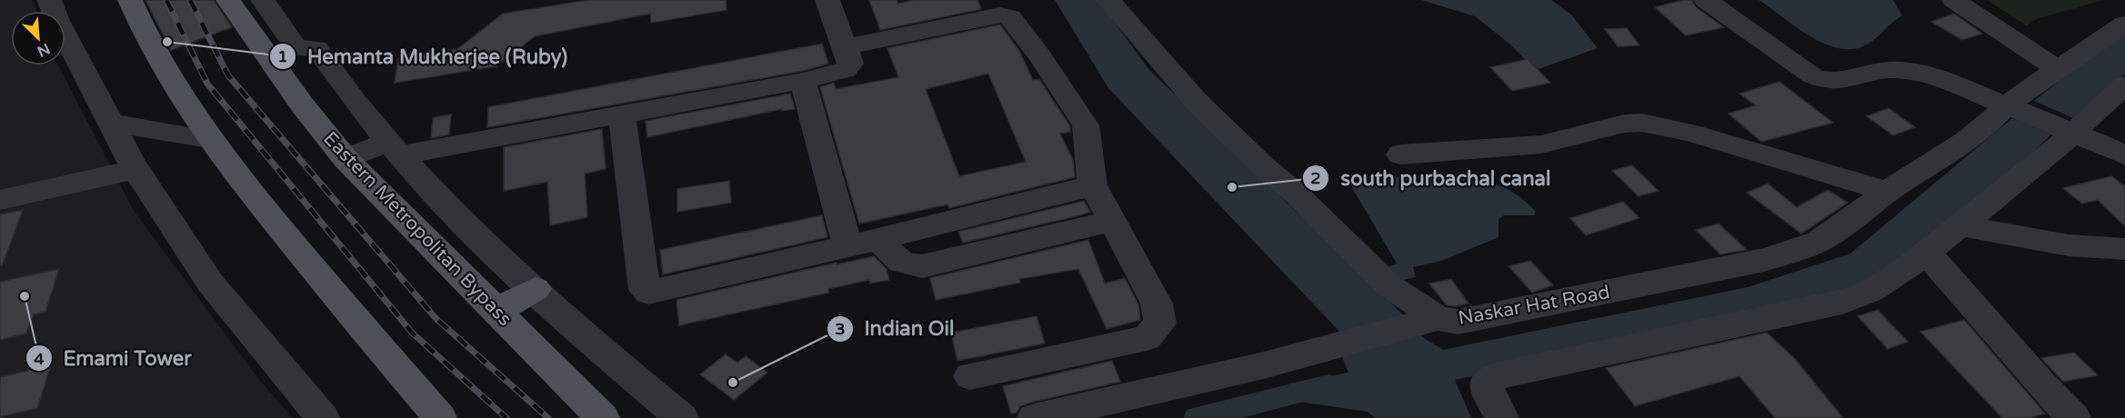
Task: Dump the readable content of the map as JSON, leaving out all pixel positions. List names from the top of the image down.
{
  "streets": {
    "main road": ["Eastern Metropolitan Bypass"],
    "street": ["Naskar Hat Road"]
  },
  "places": [
    "Hemanta Mukherjee (Ruby)",
    "south purbachal canal",
    "Emami Tower",
    "Indian Oil"
  ],
  "north": "bottom right"
}
